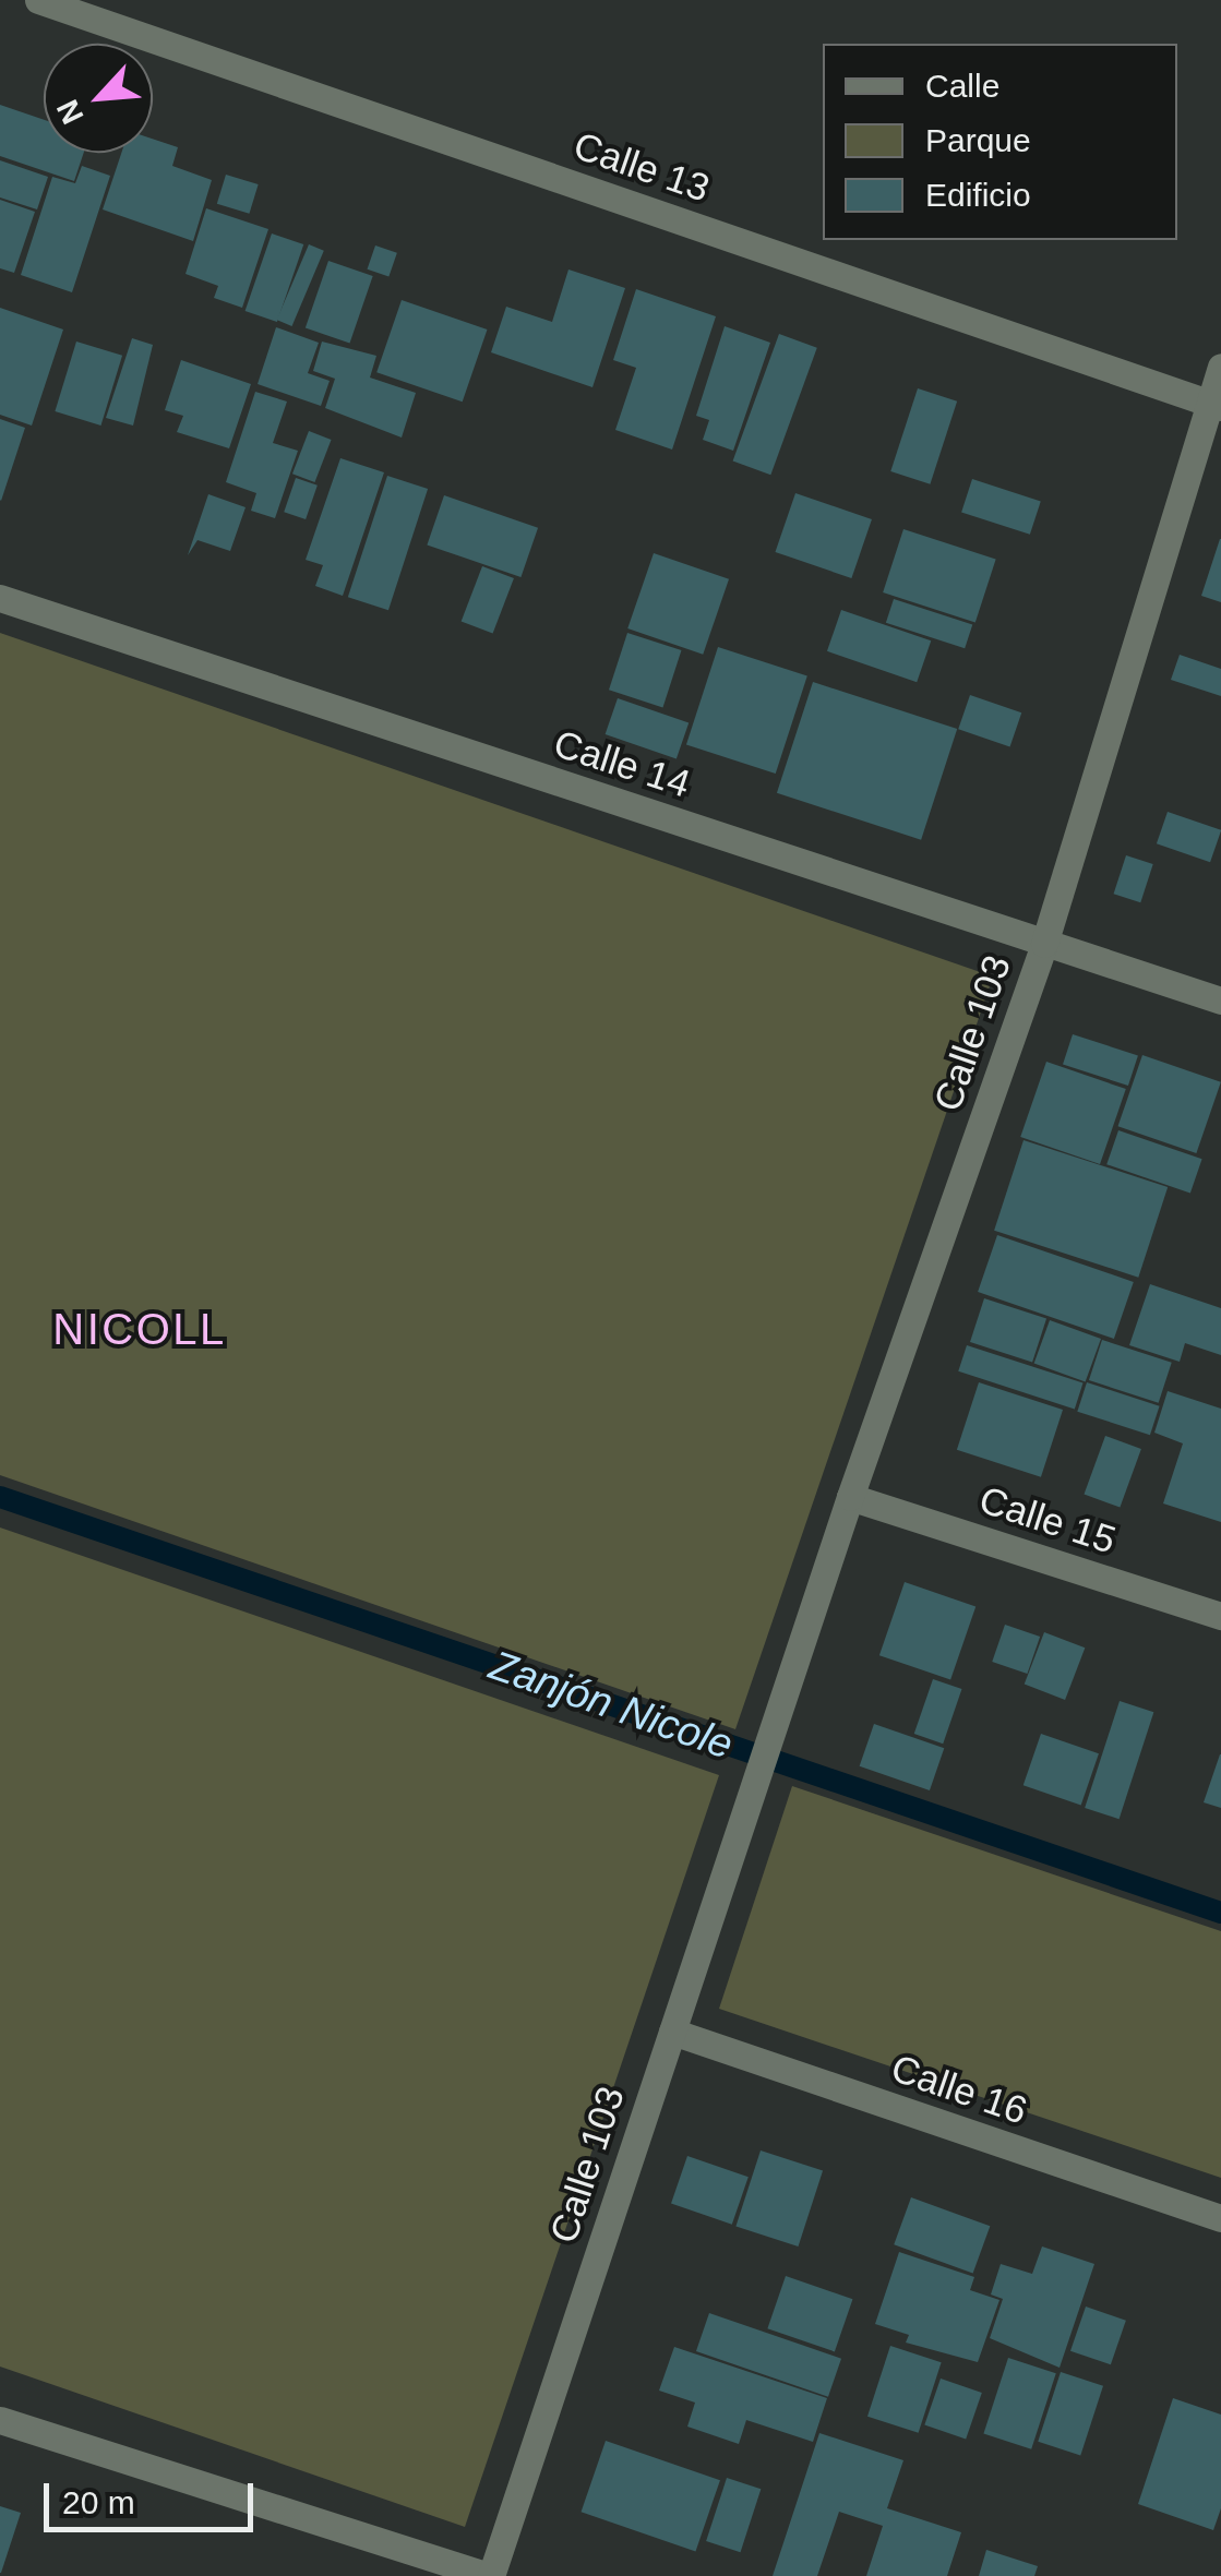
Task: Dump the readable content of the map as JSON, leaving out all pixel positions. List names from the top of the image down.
{
  "streets": {
    "street": [
      "Calle 13",
      "Calle 14",
      "Calle 103",
      "Calle 15",
      "Calle 16"
    ]
  },
  "crossings": [
    ["Calle 13", "Calle 103"],
    ["Calle 14", "Calle 103"],
    ["Calle 103", "Calle 15"],
    ["Calle 103", "Calle 16"]
  ],
  "districts": ["NICOLL"],
  "water": ["Zanjón Nicole"],
  "legend": ["Calle", "Parque", "Edificio"],
  "scale_bar": "20 m",
  "north": "bottom left"
}
